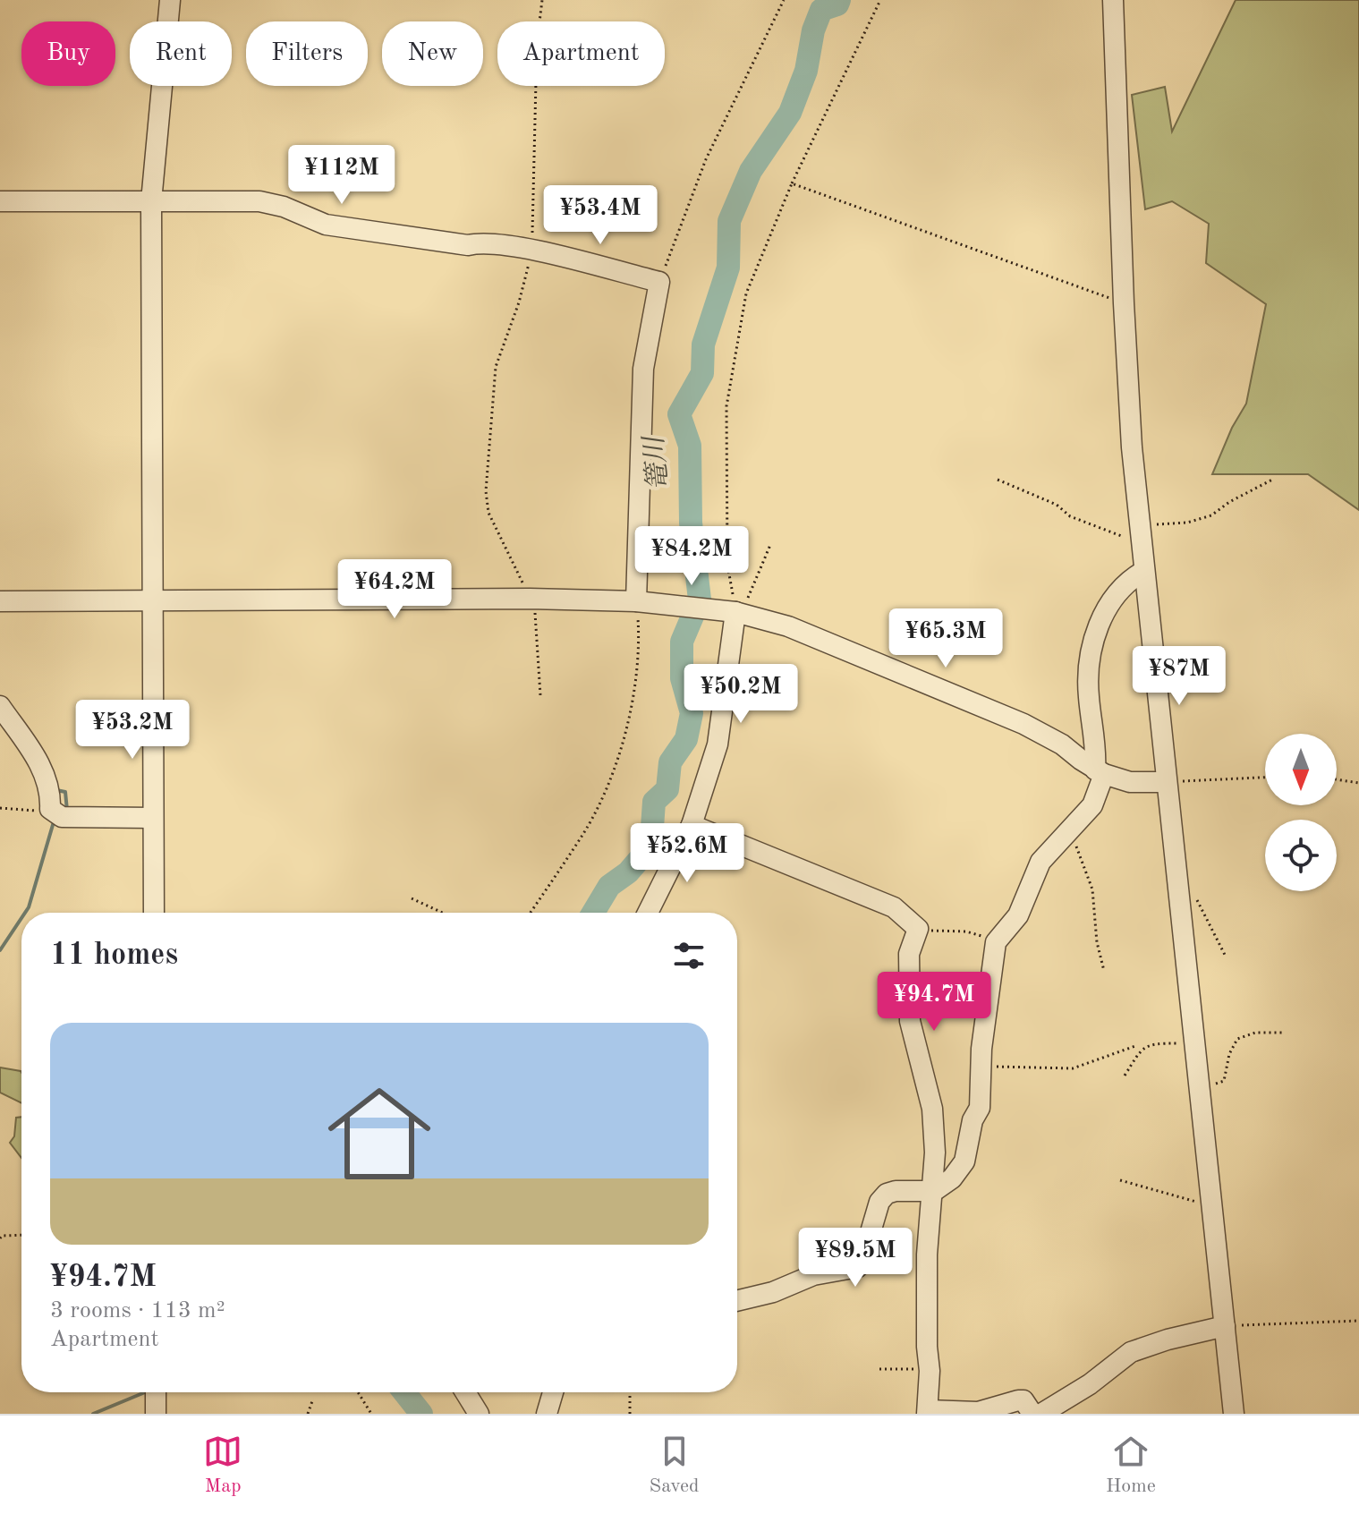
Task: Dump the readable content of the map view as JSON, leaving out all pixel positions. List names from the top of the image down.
{
  "water": ["篭川"],
  "north": "bottom",
  "page": {
    "chip": [
      "Buy",
      "Rent",
      "Filters",
      "New",
      "Apartment"
    ],
    "price": [
      "¥112M",
      "¥53.4M",
      "¥84.2M",
      "¥64.2M",
      "¥65.3M",
      "¥87M",
      "¥50.2M",
      "¥53.2M",
      "¥52.6M",
      "¥94.7M",
      "¥89.5M"
    ],
    "heading": "11 homes",
    "list": [
      {
        "name": "¥94.7M",
        "note": "3 rooms · 113 m² · Apartment"
      }
    ],
    "tabs": ["Map", "Saved", "Home"]
  }
}
